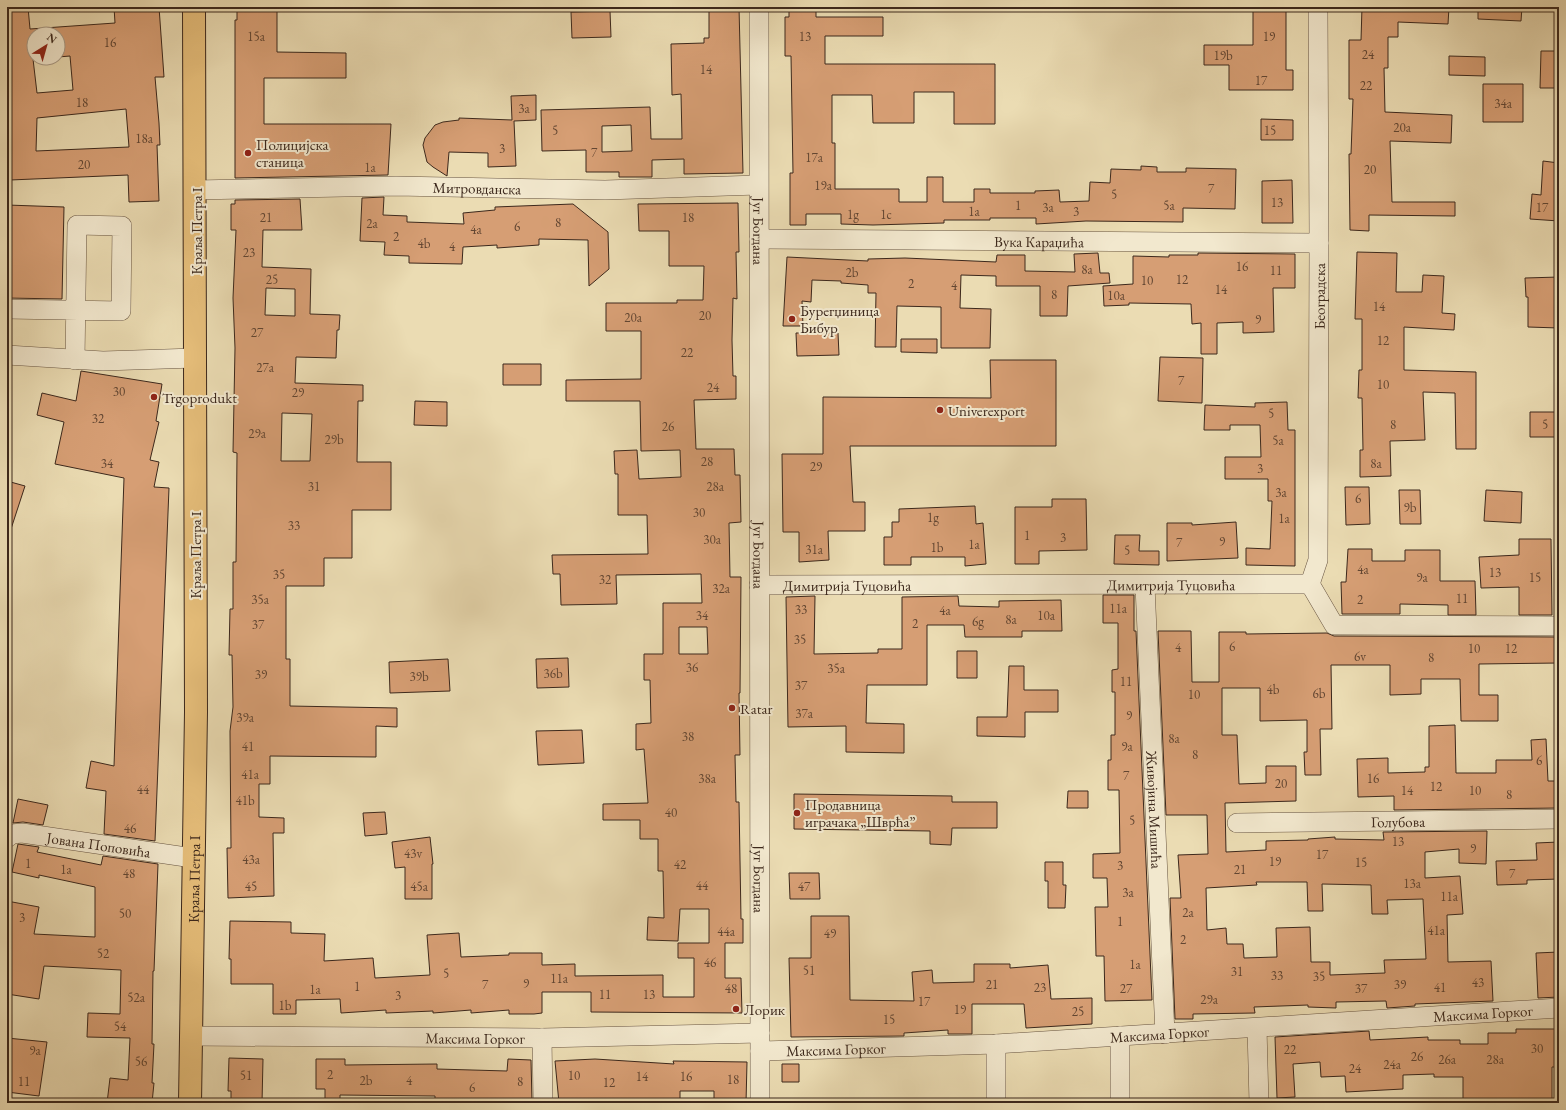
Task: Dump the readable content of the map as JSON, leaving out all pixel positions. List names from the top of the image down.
{
  "streets": {
    "main road": ["Краља Петра I"],
    "street": [
      "Митровданска",
      "Југ Богдана",
      "Вука Караџића",
      "Београдска",
      "Димитрија Туцовића",
      "Живојина Мишића",
      "Голубова",
      "Јована Поповића",
      "Максима Горког"
    ]
  },
  "crossings": [
    ["Митровданска", "Краља Петра I"],
    ["Митровданска", "Југ Богдана"],
    ["Краља Петра I", "Јована Поповића"],
    ["Краља Петра I", "Максима Горког"],
    ["Југ Богдана", "Вука Караџића"],
    ["Југ Богдана", "Димитрија Туцовића"],
    ["Југ Богдана", "Максима Горког"],
    ["Вука Караџића", "Београдска"],
    ["Београдска", "Димитрија Туцовића"],
    ["Димитрија Туцовића", "Живојина Мишића"],
    ["Живојина Мишића", "Максима Горког"]
  ],
  "places": [
    "Полицијска станица",
    "Бурегџиница Бибур",
    "Trgoprodukt",
    "Univerexport",
    "Ratar",
    "Продавница играчака „Шврћа”",
    "Лорик"
  ],
  "house_numbers": [
    "15a",
    "13",
    "19",
    "16",
    "24",
    "19b",
    "14",
    "17",
    "22",
    "18",
    "34a",
    "3a",
    "20a",
    "5",
    "15",
    "18a",
    "3",
    "7",
    "17a",
    "20",
    "1a",
    "20",
    "19a",
    "7",
    "5",
    "13",
    "1",
    "5a",
    "3a",
    "17",
    "1a",
    "3",
    "1g",
    "1c",
    "21",
    "18",
    "8",
    "2a",
    "6",
    "4a",
    "2",
    "4b",
    "4",
    "23",
    "16",
    "8a",
    "11",
    "2b",
    "25",
    "12",
    "10",
    "2",
    "4",
    "14",
    "8",
    "10a",
    "14",
    "20",
    "20a",
    "9",
    "27",
    "12",
    "22",
    "27a",
    "7",
    "10",
    "24",
    "30",
    "29",
    "5",
    "32",
    "8",
    "5",
    "26",
    "29a",
    "29b",
    "5a",
    "28",
    "34",
    "8a",
    "29",
    "3",
    "31",
    "28a",
    "3a",
    "6",
    "9b",
    "30",
    "1g",
    "1a",
    "33",
    "1",
    "3",
    "30a",
    "9",
    "7",
    "1a",
    "1b",
    "31a",
    "5",
    "4a",
    "13",
    "35",
    "9a",
    "15",
    "32",
    "32a",
    "11",
    "35a",
    "2",
    "11a",
    "33",
    "4a",
    "34",
    "10a",
    "8a",
    "6g",
    "2",
    "37",
    "35",
    "6",
    "4",
    "10",
    "12",
    "6v",
    "8",
    "36",
    "35a",
    "36b",
    "39",
    "39b",
    "11",
    "37",
    "4b",
    "6b",
    "10",
    "37a",
    "9",
    "39a",
    "38",
    "8a",
    "41",
    "9a",
    "8",
    "6",
    "41a",
    "7",
    "38a",
    "16",
    "20",
    "12",
    "44",
    "14",
    "10",
    "8",
    "41b",
    "40",
    "5",
    "46",
    "13",
    "9",
    "43v",
    "17",
    "43a",
    "19",
    "15",
    "1",
    "42",
    "3",
    "1a",
    "21",
    "48",
    "7",
    "13a",
    "44",
    "45",
    "45a",
    "47",
    "3a",
    "11a",
    "2a",
    "50",
    "3",
    "1",
    "41a",
    "44a",
    "49",
    "2",
    "52",
    "46",
    "1a",
    "51",
    "31",
    "5",
    "33",
    "35",
    "11a",
    "43",
    "9",
    "7",
    "21",
    "39",
    "1",
    "23",
    "41",
    "48",
    "27",
    "37",
    "1a",
    "11",
    "13",
    "3",
    "52a",
    "29a",
    "17",
    "1b",
    "19",
    "25",
    "15",
    "54",
    "30",
    "22",
    "9a",
    "26",
    "26a",
    "28a",
    "56",
    "24a",
    "24",
    "2",
    "51",
    "10",
    "14",
    "16",
    "18",
    "2b",
    "4",
    "11",
    "8",
    "12",
    "6"
  ],
  "north": "top right"
}
